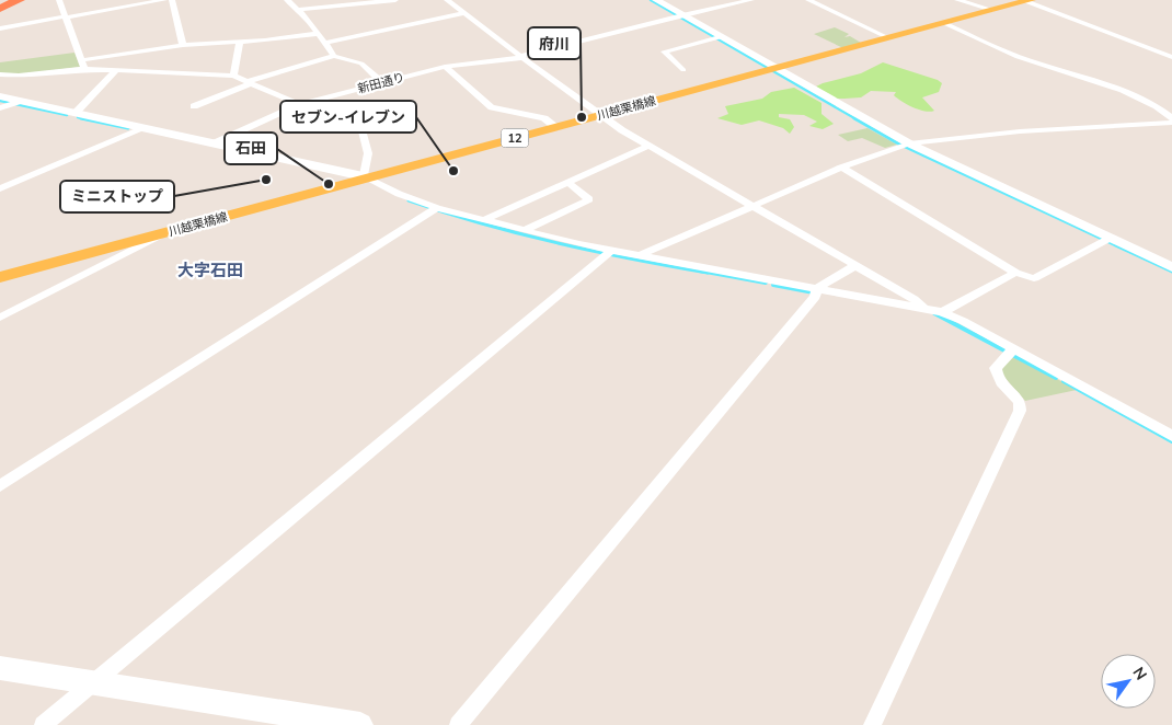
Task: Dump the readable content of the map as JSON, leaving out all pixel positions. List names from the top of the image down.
{
  "streets": {
    "main road": ["川越栗橋線", "12"],
    "street": ["新田通り"]
  },
  "districts": ["大字石田"],
  "places": [
    "府川",
    "セブン-イレブン",
    "ミニストップ",
    "石田"
  ],
  "north": "top right"
}
